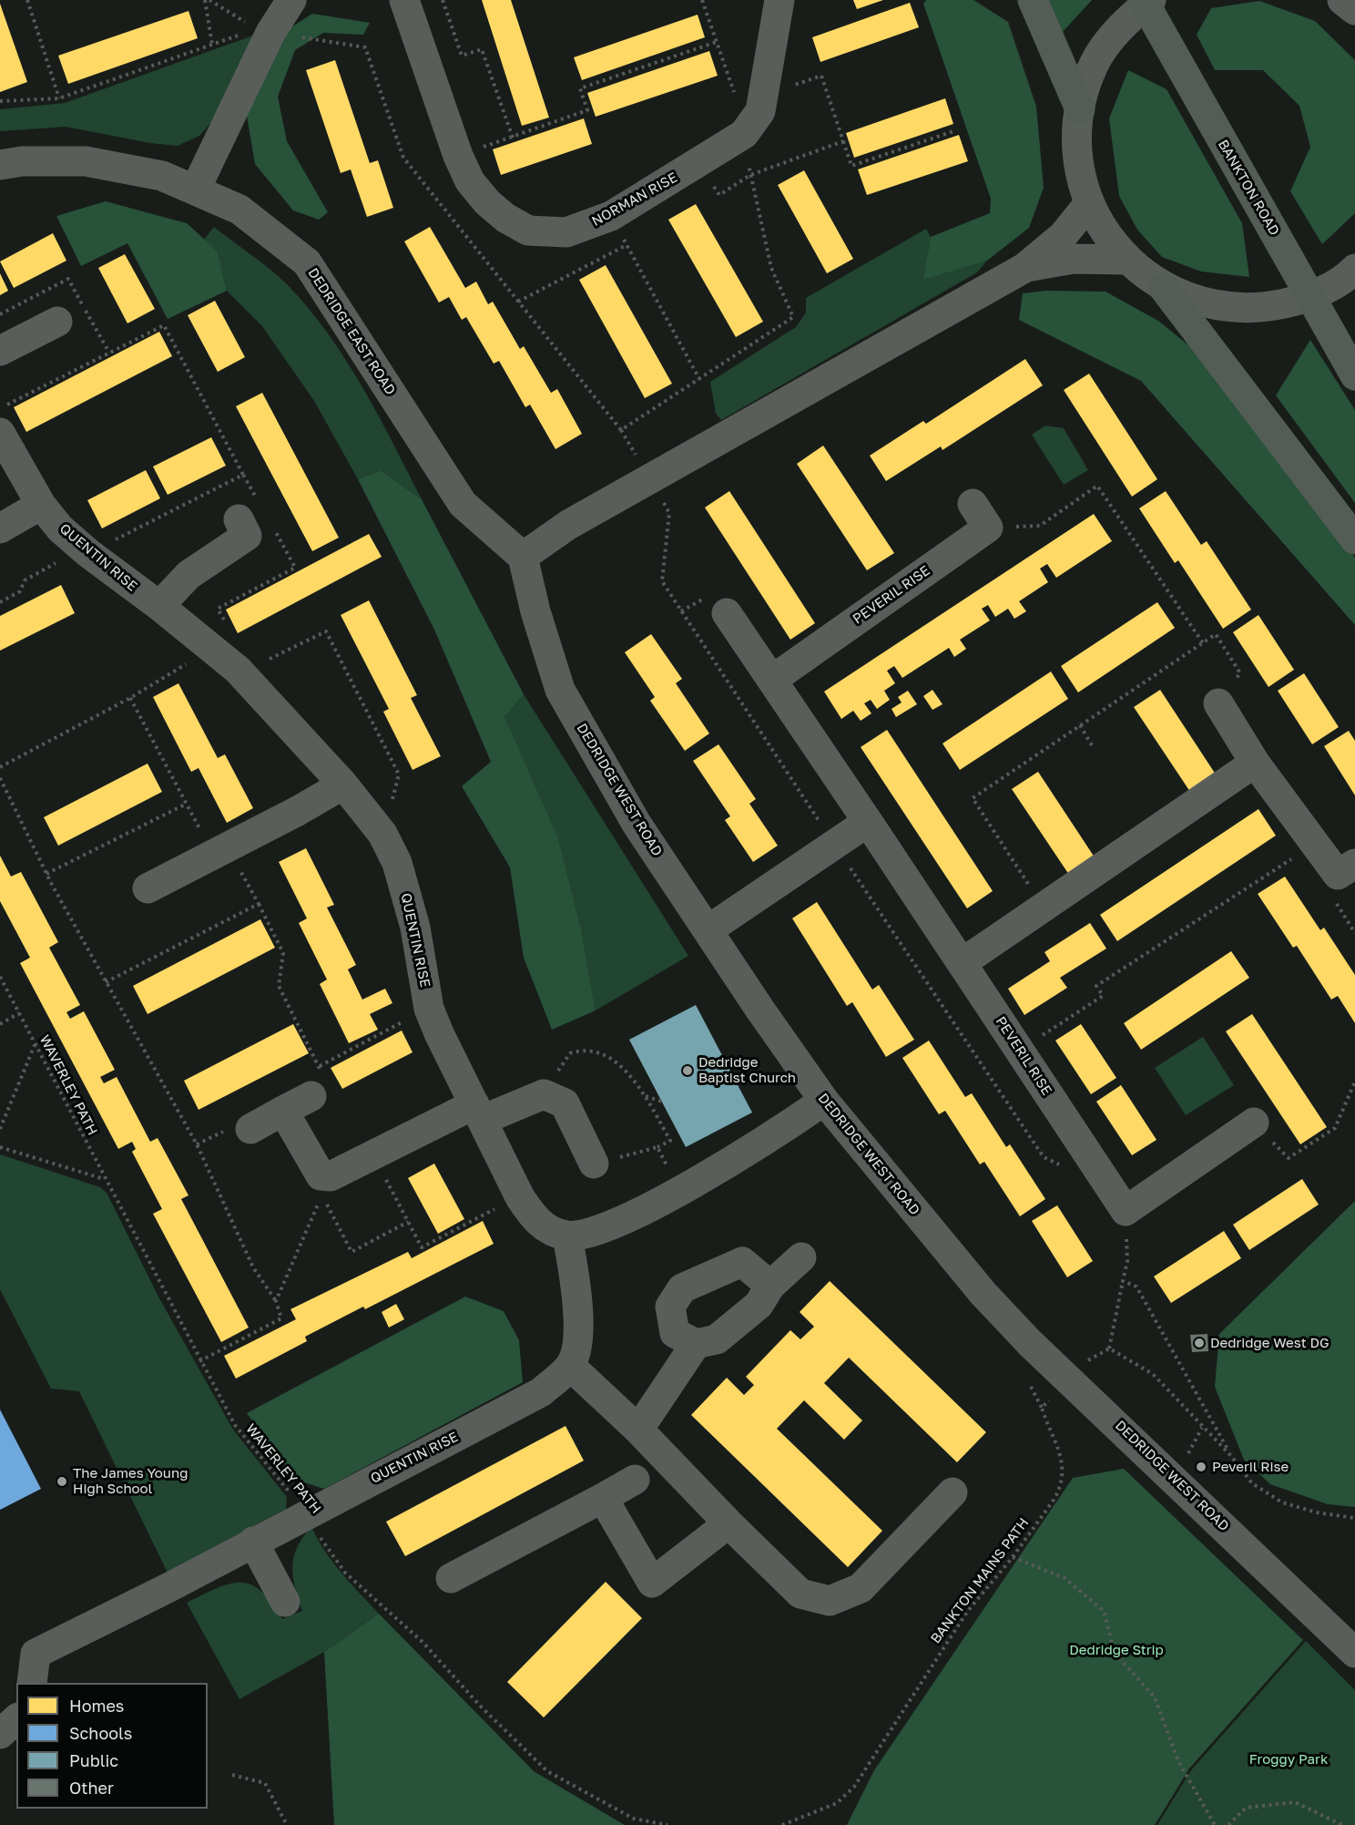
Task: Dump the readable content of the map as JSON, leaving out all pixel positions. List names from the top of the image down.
{
  "streets": {
    "main road": ["BANKTON ROAD"],
    "street": [
      "NORMAN RISE",
      "DEDRIDGE EAST ROAD",
      "QUENTIN RISE",
      "PEVERIL RISE",
      "DEDRIDGE WEST ROAD"
    ],
    "path": ["WAVERLEY PATH", "BANKTON MAINS PATH"]
  },
  "crossings": [
    ["DEDRIDGE EAST ROAD", "DEDRIDGE WEST ROAD"],
    ["QUENTIN RISE", "WAVERLEY PATH"]
  ],
  "parks": ["Dedridge Strip", "Froggy Park"],
  "places": [
    "Dedridge Baptist Church",
    "Dedridge West DG",
    "Peveril Rise",
    "The James Young High School"
  ],
  "legend": [
    "Homes",
    "Schools",
    "Public",
    "Other"
  ]
}
